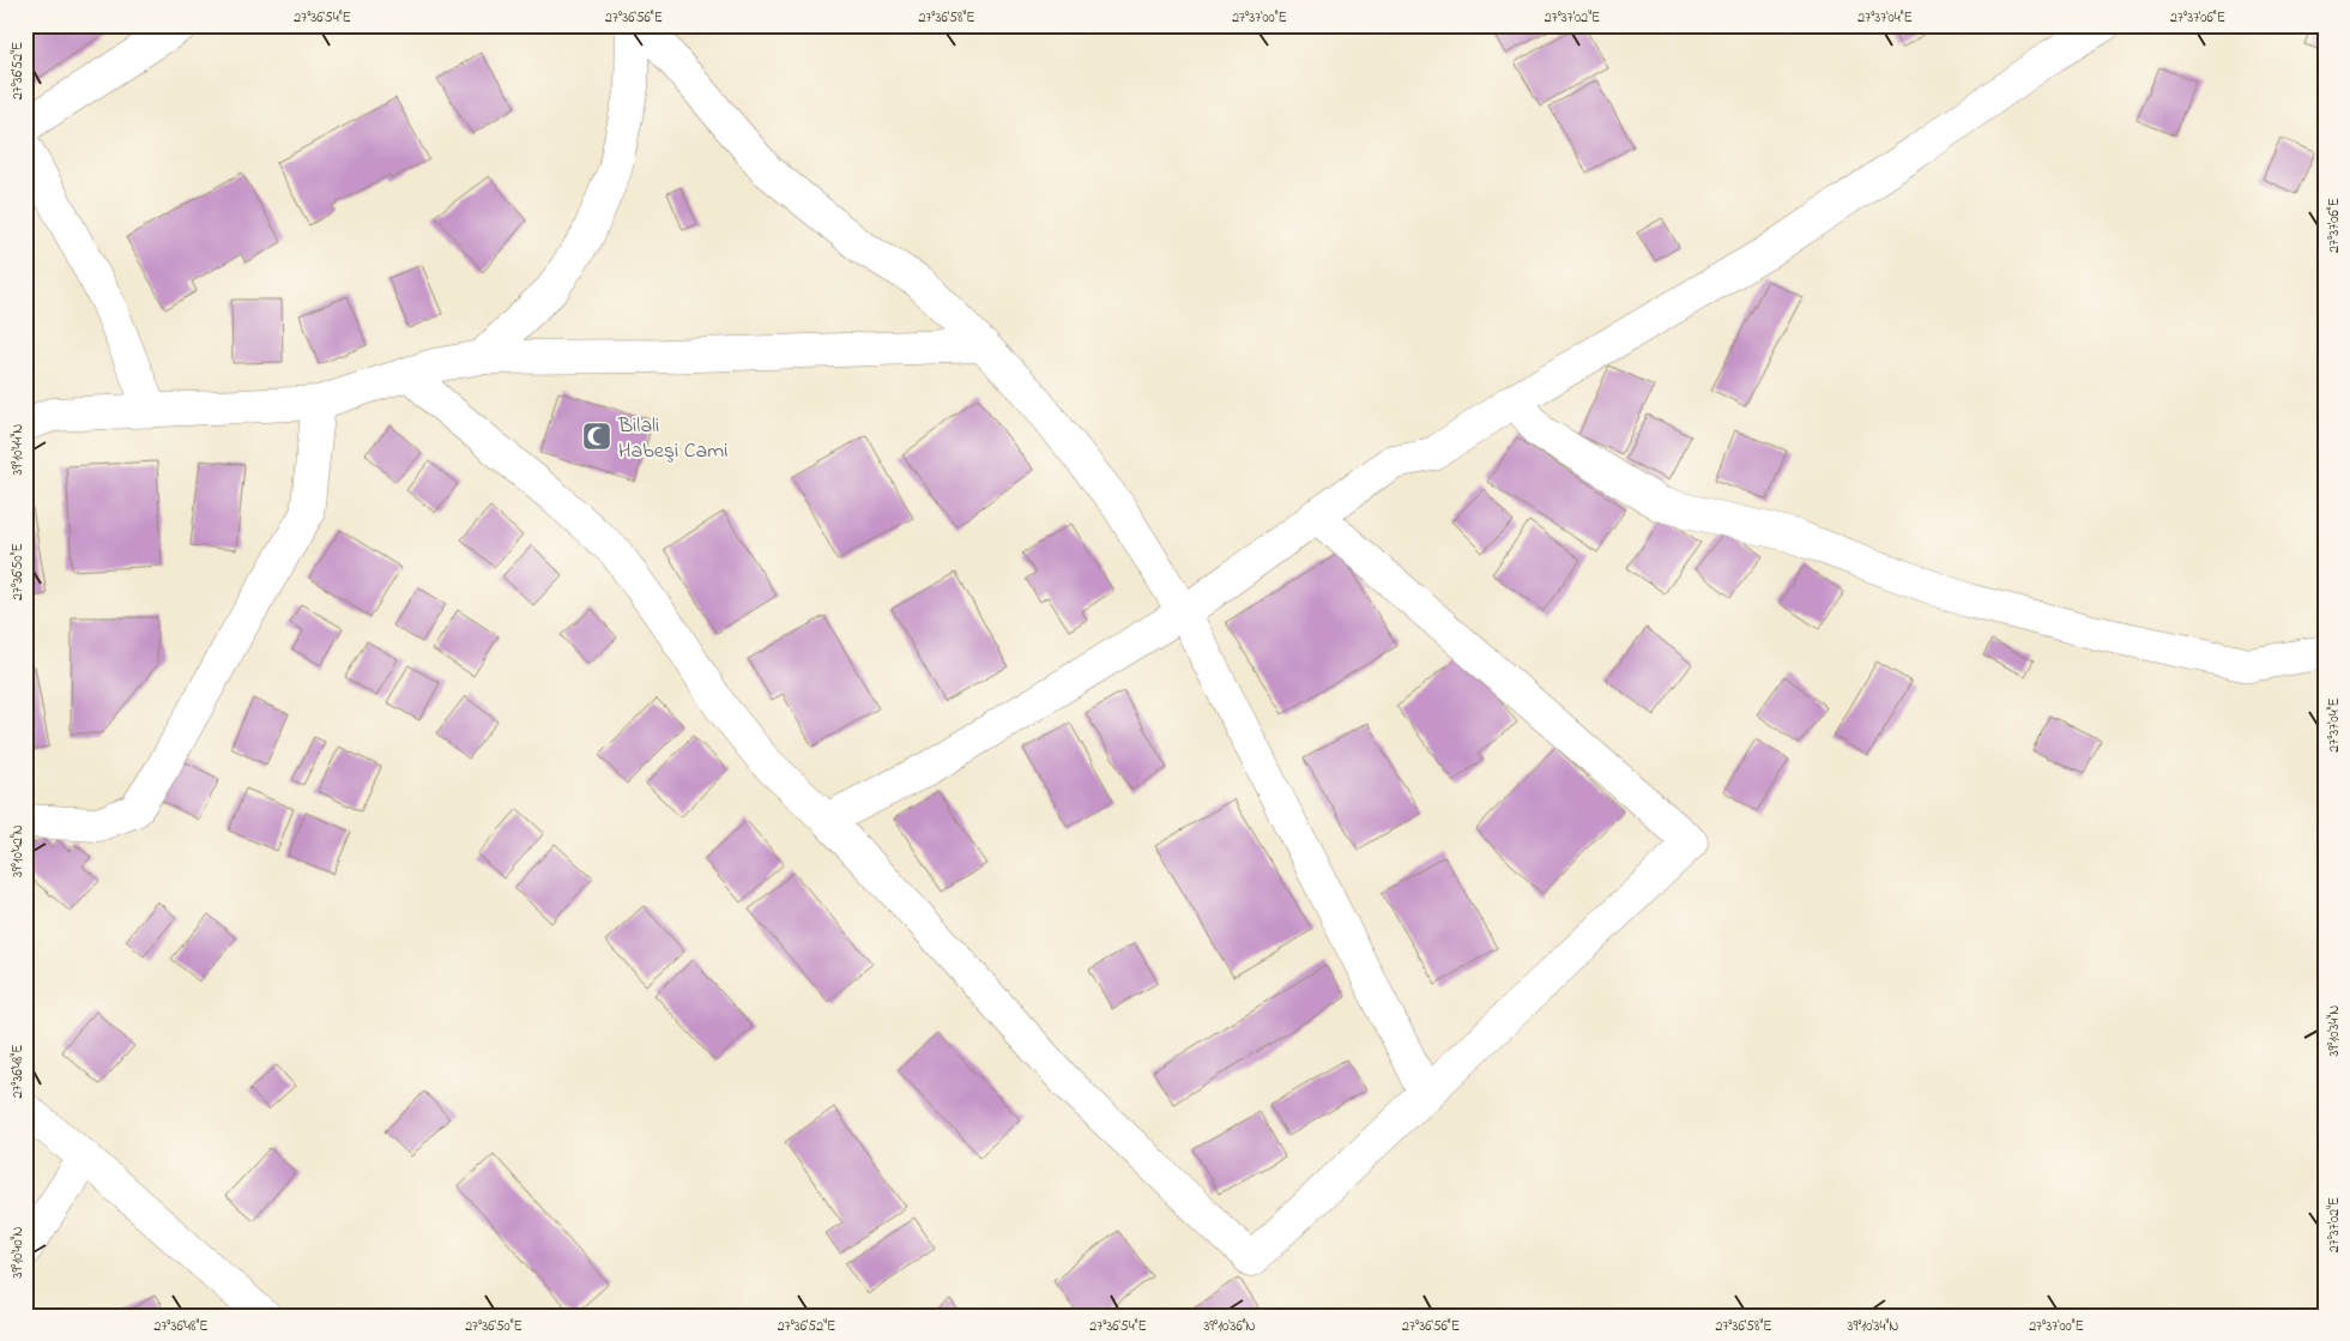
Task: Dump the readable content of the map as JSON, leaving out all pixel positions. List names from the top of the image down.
{
  "places": {
    "mosque": ["Bilali Habeşi Cami"]
  },
  "coordinates": [
    "27°36'54\"E",
    "27°36'56\"E",
    "27°36'58\"E",
    "27°37'00\"E",
    "27°37'02\"E",
    "27°37'04\"E",
    "27°37'06\"E",
    "27°36'52\"E",
    "39°10'44\"N",
    "27°36'50\"E",
    "39°10'42\"N",
    "39°10'34\"N",
    "27°36'48\"E",
    "39°10'40\"N",
    "39°10'36\"N"
  ]
}
